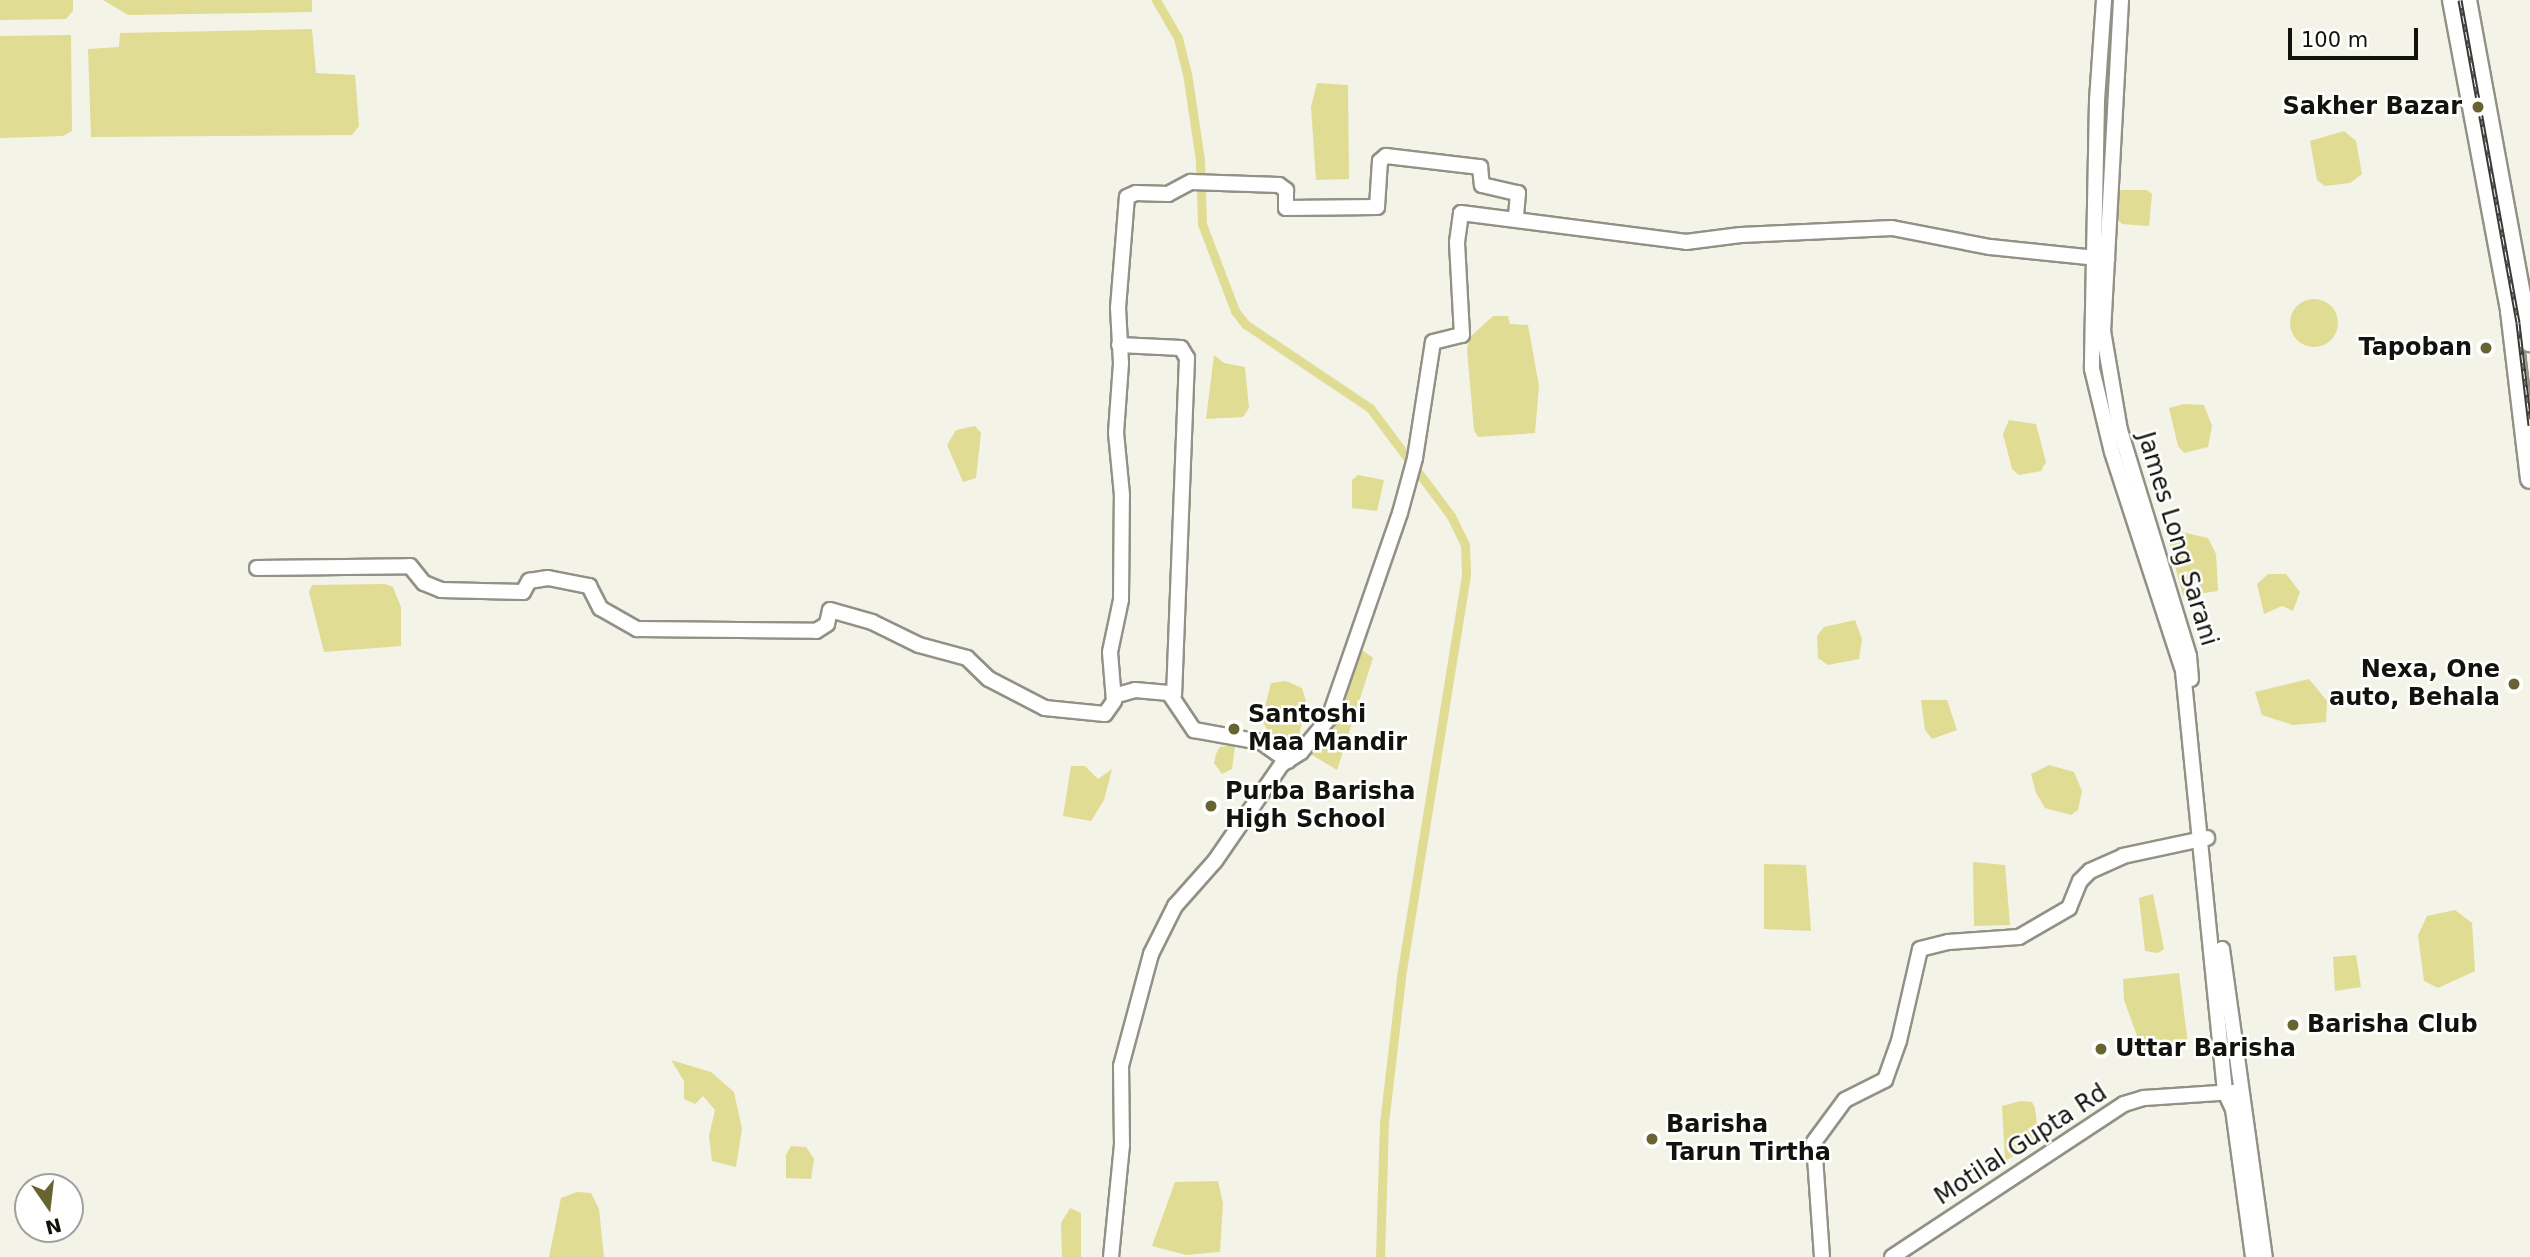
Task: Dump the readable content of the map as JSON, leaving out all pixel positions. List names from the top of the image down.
{
  "streets": {
    "street": ["James Long Sarani", "Motilal Gupta Rd"]
  },
  "crossings": [
    ["James Long Sarani", "Motilal Gupta Rd"]
  ],
  "places": [
    "Sakher Bazar",
    "Tapoban",
    "Nexa, One auto, Behala",
    "Santoshi Maa Mandir",
    "Purba Barisha High School",
    "Barisha Club",
    "Uttar Barisha",
    "Barisha Tarun Tirtha"
  ],
  "scale_bar": "100 m",
  "north": "bottom"
}
